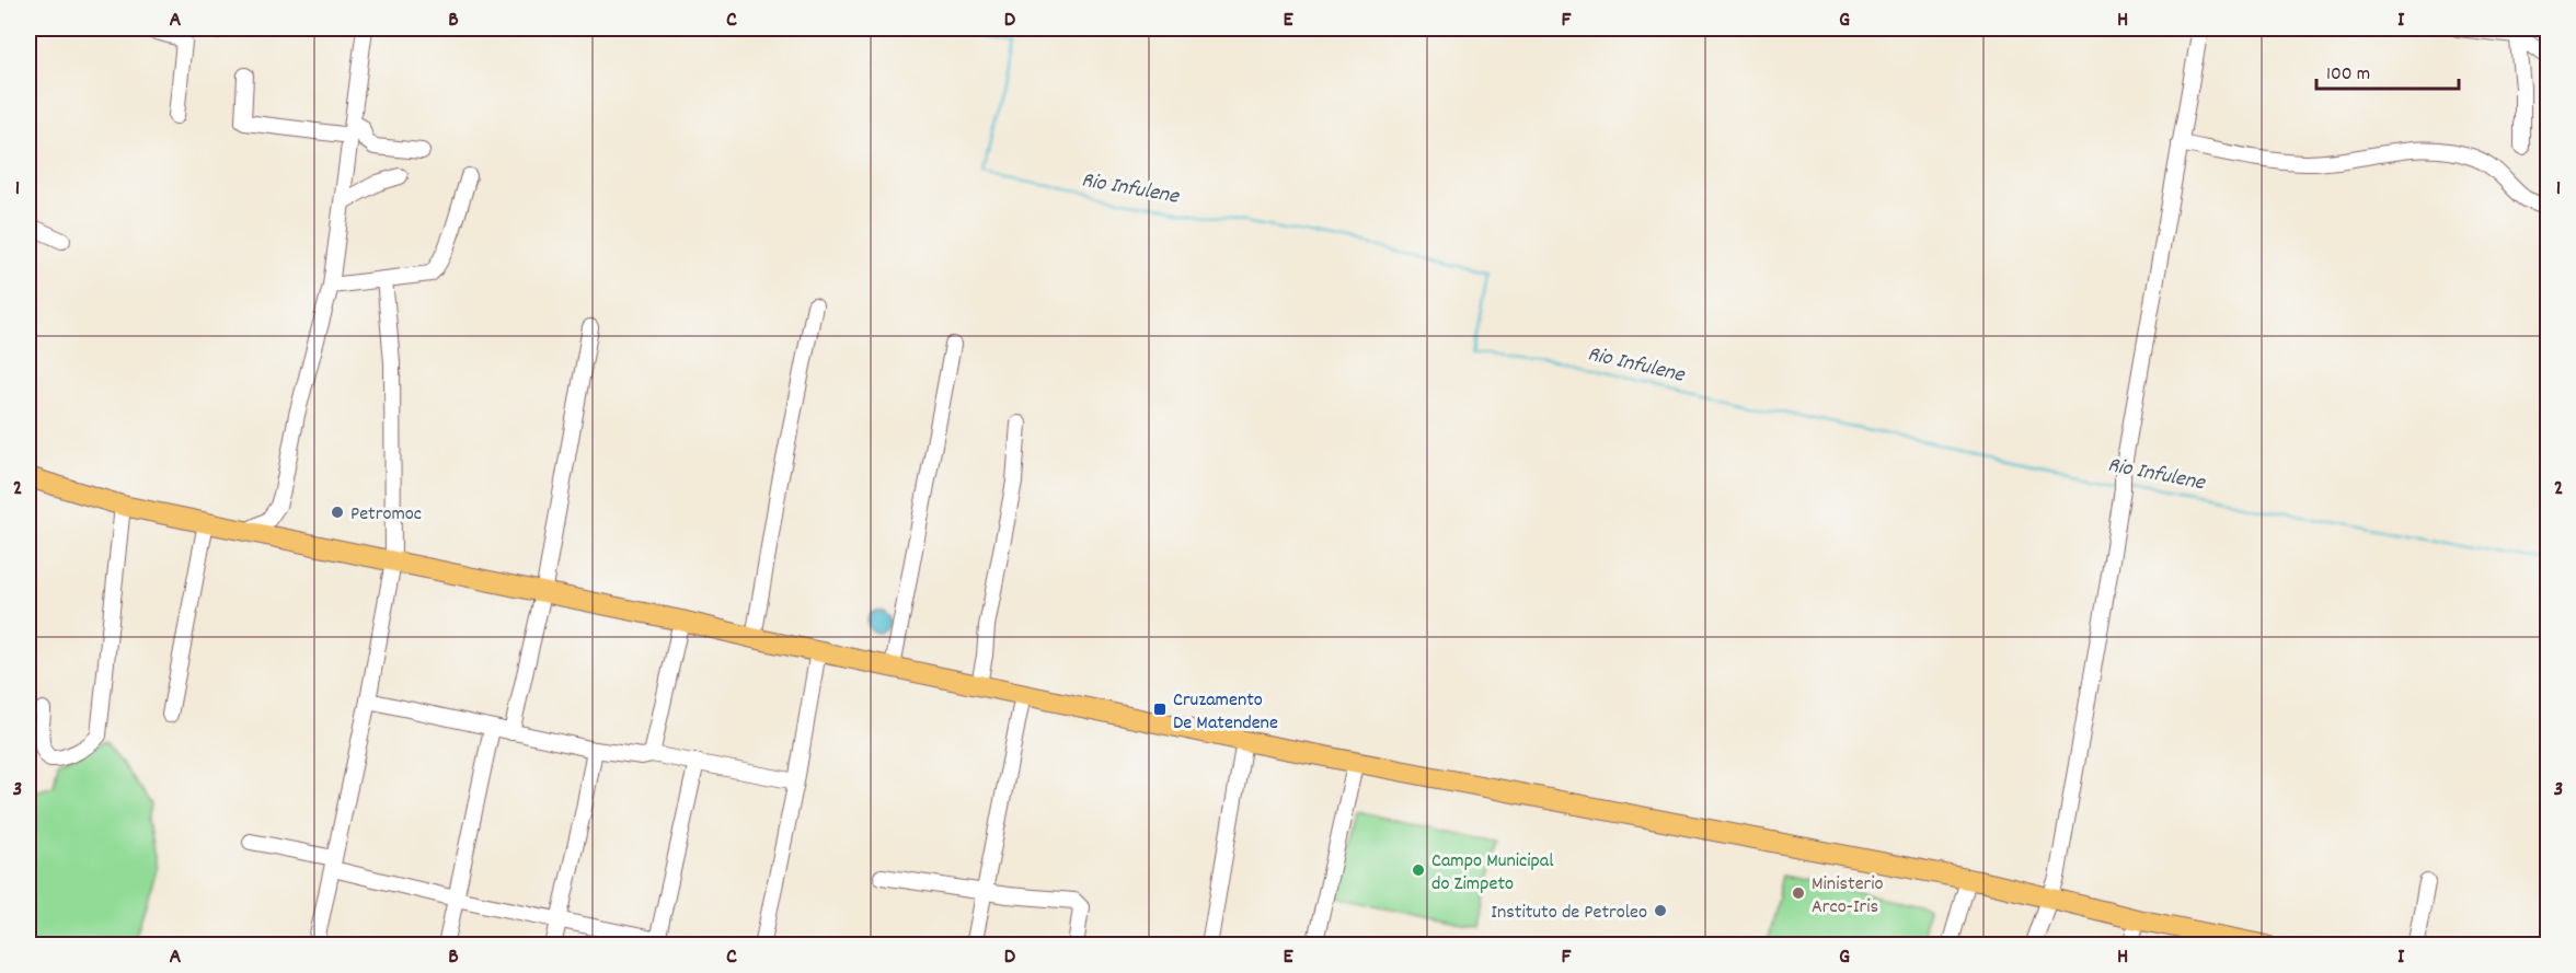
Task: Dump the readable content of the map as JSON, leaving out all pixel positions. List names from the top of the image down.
{
  "water": ["Rio Infulene"],
  "places": {
    "other": [
      "Petromoc",
      "Campo Municipal do Zimpeto",
      "Ministerio Arco-Iris",
      "Instituto de Petroleo"
    ],
    "transit": ["Cruzamento De Matendene"]
  },
  "scale_bar": "100 m",
  "grid": {
    "columns": [
      "A",
      "B",
      "C",
      "D",
      "E",
      "F",
      "G",
      "H",
      "I"
    ],
    "rows": ["1", "2", "3"]
  }
}
